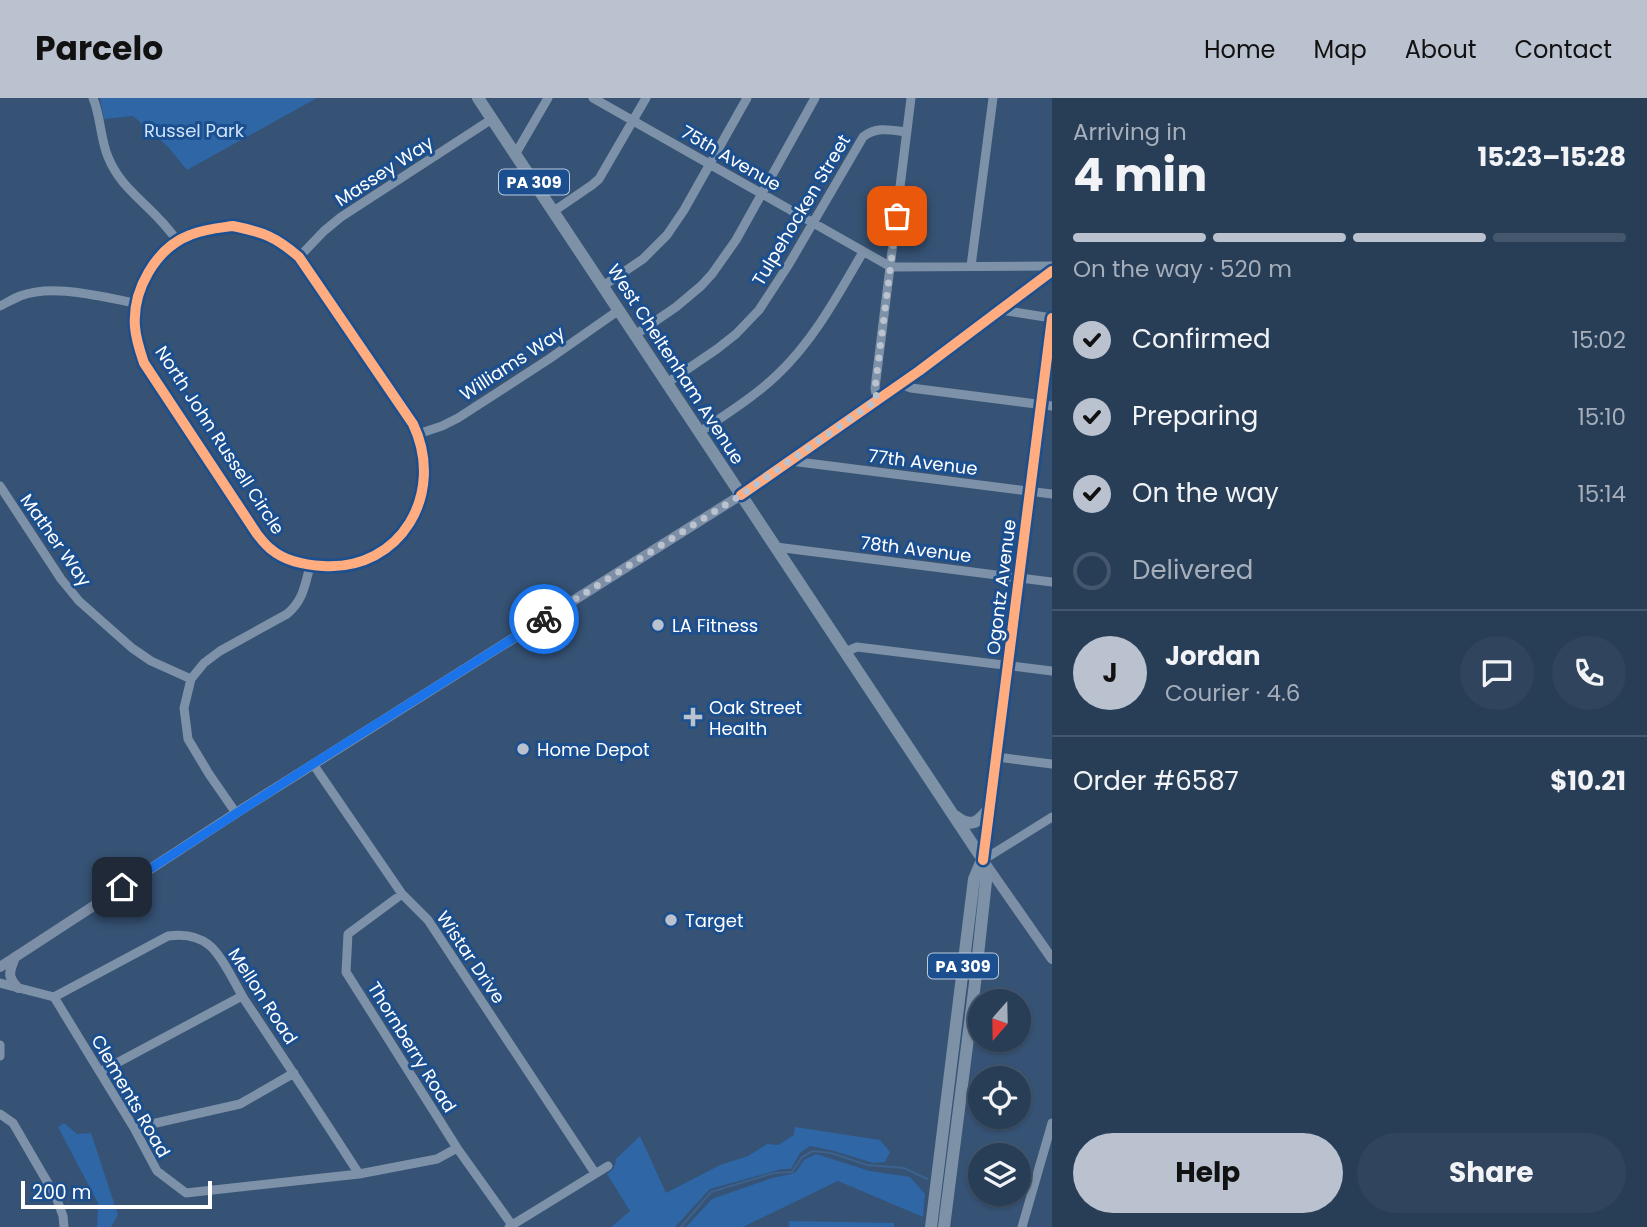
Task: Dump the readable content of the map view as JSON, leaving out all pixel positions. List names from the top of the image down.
{
  "streets": {
    "highway": ["PA 309", "West Cheltenham Avenue", "Ogontz Avenue"],
    "street": [
      "75th Avenue",
      "Massey Way",
      "Tulpehocken Street",
      "Williams Way",
      "North John Russell Circle",
      "77th Avenue",
      "Mather Way",
      "78th Avenue",
      "Wistar Drive",
      "Mellon Road",
      "Thornberry Road",
      "Clements Road"
    ]
  },
  "crossings": [
    ["75th Avenue", "Tulpehocken Street"],
    ["Massey Way", "West Cheltenham Avenue"],
    ["Tulpehocken Street", "West Cheltenham Avenue"],
    ["Williams Way", "West Cheltenham Avenue"],
    ["Williams Way", "North John Russell Circle"],
    ["West Cheltenham Avenue", "78th Avenue"],
    ["West Cheltenham Avenue", "Ogontz Avenue"],
    ["77th Avenue", "Ogontz Avenue"],
    ["78th Avenue", "Ogontz Avenue"],
    ["Wistar Drive", "Thornberry Road"],
    ["Mellon Road", "Clements Road"],
    ["Thornberry Road", "Clements Road"]
  ],
  "parks": ["Russel Park"],
  "places": {
    "other": ["LA Fitness", "Home Depot", "Target"],
    "health": ["Oak Street Health"]
  },
  "scale_bar": "200 m",
  "north": "bottom",
  "page": {
    "header": "Parcelo",
    "nav": [
      "Home",
      "Map",
      "About",
      "Contact"
    ],
    "heading": ["4 min", "Arriving in", "15:23–15:28"],
    "panel": [
      "Jordan",
      "Courier · 4.6",
      "Order #6587",
      "$10.21"
    ],
    "bar": "On the way · 520 m",
    "list": [
      ["Confirmed", "15:02"],
      ["Preparing", "15:10"],
      ["On the way", "15:14"],
      "Delivered"
    ],
    "round": "J",
    "buttons": ["Help", "Share"],
    "scale": "200 m"
  }
}
